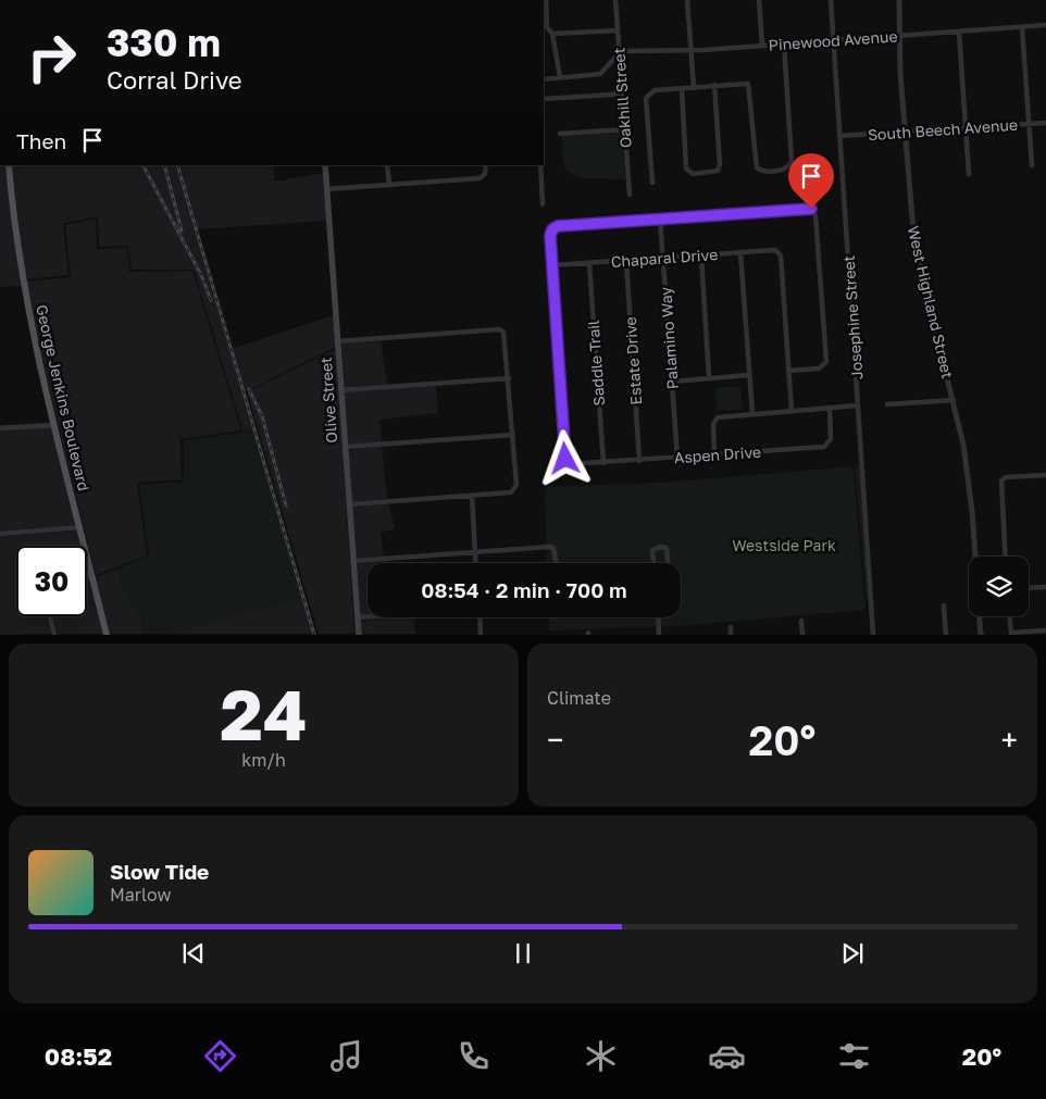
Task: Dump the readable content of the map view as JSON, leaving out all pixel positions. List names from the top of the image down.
{
  "streets": {
    "main road": ["George Jenkins Boulevard", "Olive Street"],
    "street": [
      "Pinewood Avenue",
      "Oakhill Street",
      "South Beech Avenue",
      "Chaparal Drive",
      "West Highland Street",
      "Josephine Street",
      "Palamino Way",
      "Estate Drive",
      "Saddle Trail",
      "Aspen Drive"
    ]
  },
  "crossings": [
    ["Pinewood Avenue", "Oakhill Street"],
    ["Pinewood Avenue", "West Highland Street"],
    ["Pinewood Avenue", "Josephine Street"],
    ["South Beech Avenue", "West Highland Street"],
    ["South Beech Avenue", "Josephine Street"],
    ["Chaparal Drive", "Palamino Way"],
    ["Chaparal Drive", "Estate Drive"],
    ["Chaparal Drive", "Saddle Trail"],
    ["Chaparal Drive", "Aspen Drive"],
    ["Palamino Way", "Aspen Drive"],
    ["Estate Drive", "Aspen Drive"],
    ["Saddle Trail", "Aspen Drive"]
  ],
  "parks": ["Westside Park"],
  "page": {
    "turn": ["330 m", "Corral Drive"],
    "then": "Then",
    "limit": "30",
    "trip": "08:54 · 2 min · 700 m",
    "tile": [
      ["24", "km/h"],
      "Climate"
    ],
    "heat": ["−", "20°", "+"],
    "song": ["Slow Tide", "Marlow"],
    "tabs": ["08:52", "20°"]
  }
}
